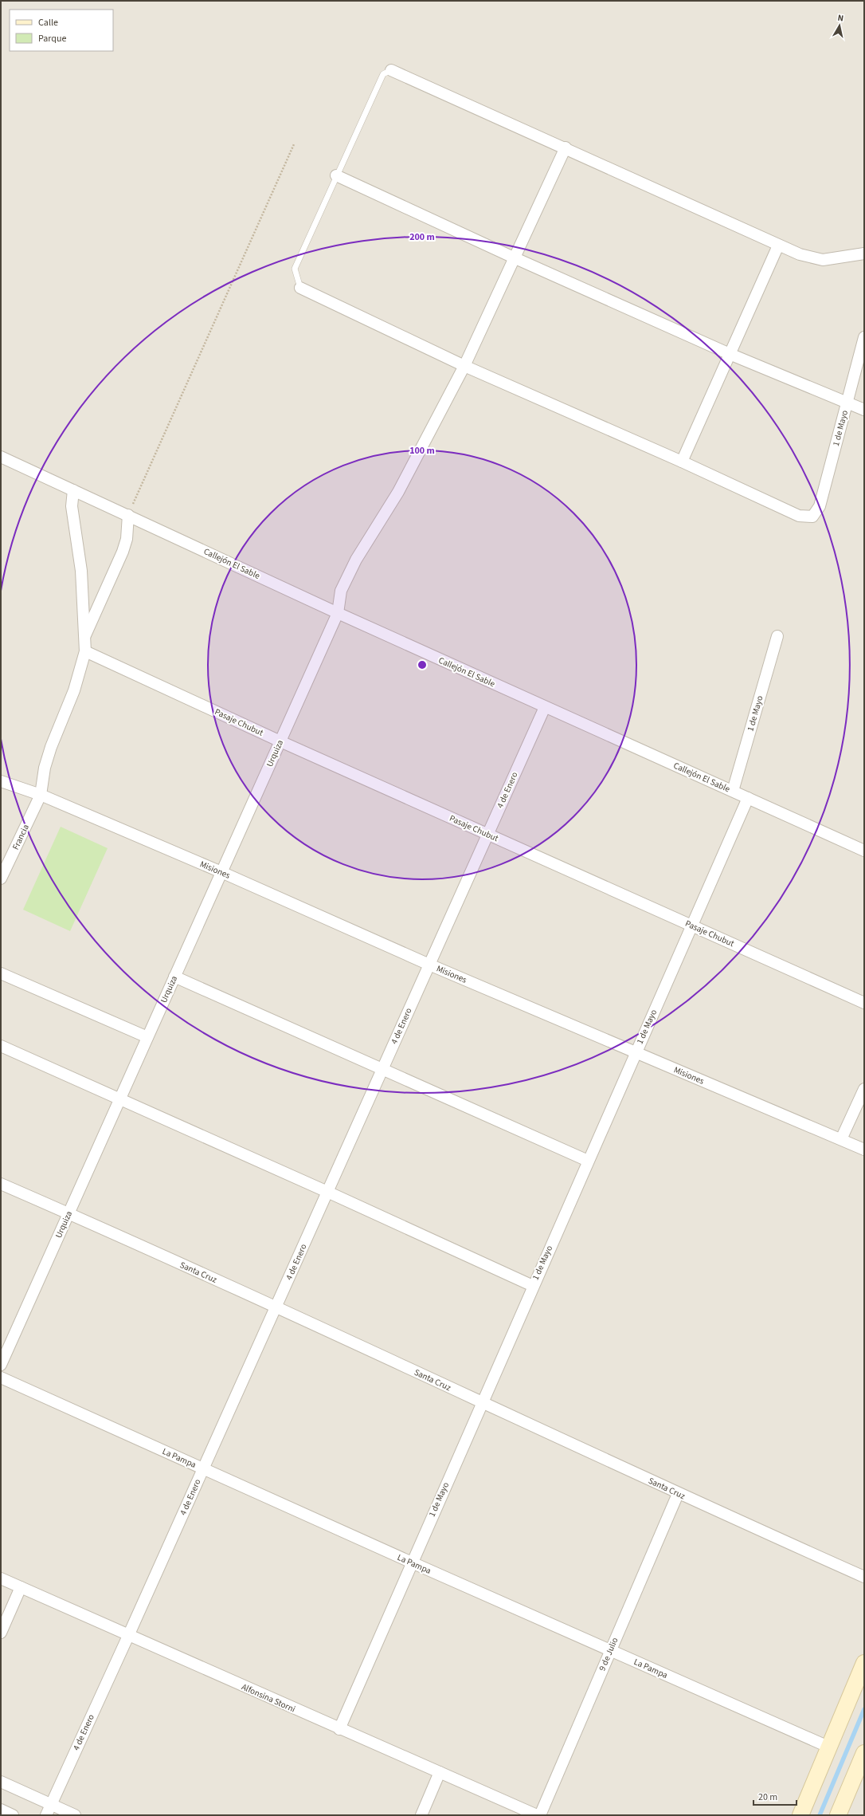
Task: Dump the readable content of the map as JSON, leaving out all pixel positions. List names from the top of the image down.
{
  "streets": {
    "street": [
      "1 de Mayo",
      "Callejón El Sable",
      "Pasaje Chubut",
      "Urquiza",
      "4 de Enero",
      "Francia",
      "Misiones",
      "Santa Cruz",
      "La Pampa",
      "9 de Julio",
      "Alfonsina Storni"
    ]
  },
  "crossings": [
    ["1 de Mayo", "Callejón El Sable"],
    ["1 de Mayo", "Pasaje Chubut"],
    ["1 de Mayo", "Misiones"],
    ["1 de Mayo", "Santa Cruz"],
    ["1 de Mayo", "La Pampa"],
    ["1 de Mayo", "Alfonsina Storni"],
    ["Callejón El Sable", "Urquiza"],
    ["Callejón El Sable", "4 de Enero"],
    ["Callejón El Sable", "Francia"],
    ["Pasaje Chubut", "Urquiza"],
    ["Pasaje Chubut", "4 de Enero"],
    ["Pasaje Chubut", "Francia"],
    ["Urquiza", "Misiones"],
    ["Urquiza", "Santa Cruz"],
    ["4 de Enero", "Misiones"],
    ["4 de Enero", "Santa Cruz"],
    ["4 de Enero", "La Pampa"],
    ["4 de Enero", "Alfonsina Storni"],
    ["Francia", "Misiones"],
    ["Santa Cruz", "9 de Julio"],
    ["La Pampa", "9 de Julio"]
  ],
  "legend": ["Calle", "Parque"],
  "scale_bar": "20 m",
  "north": "top",
  "rings": ["200 m", "100 m"]
}
